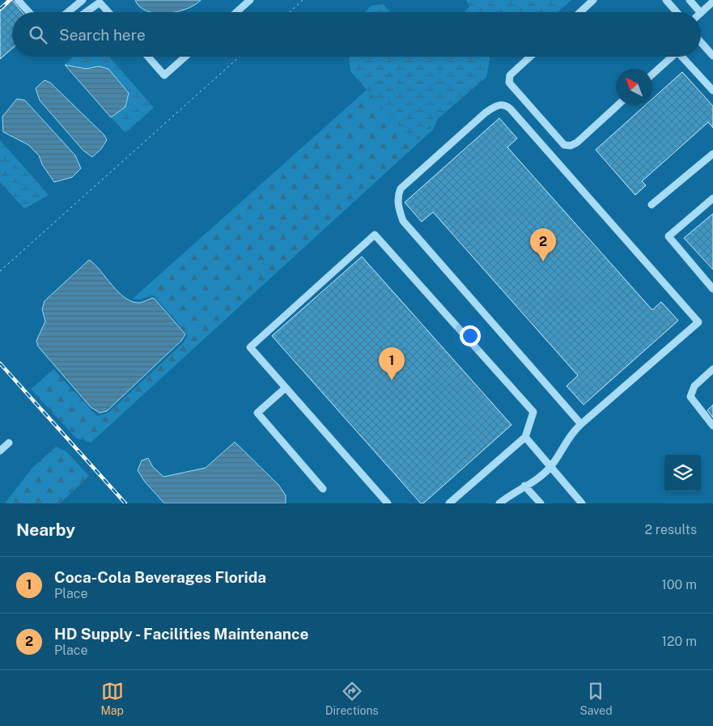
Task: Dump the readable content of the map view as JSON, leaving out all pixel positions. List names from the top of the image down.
{
  "north": "top left",
  "page": {
    "search": "Search here",
    "pins": ["2", "1"],
    "heading": ["Nearby", "2 results"],
    "list": [
      {
        "mark": "1",
        "name": "Coca-Cola Beverages Florida",
        "note": "Place",
        "value": "100 m"
      },
      {
        "mark": "2",
        "name": "HD Supply - Facilities Maintenance",
        "note": "Place",
        "value": "120 m"
      }
    ],
    "nav": ["Map", "Directions", "Saved"]
  }
}
